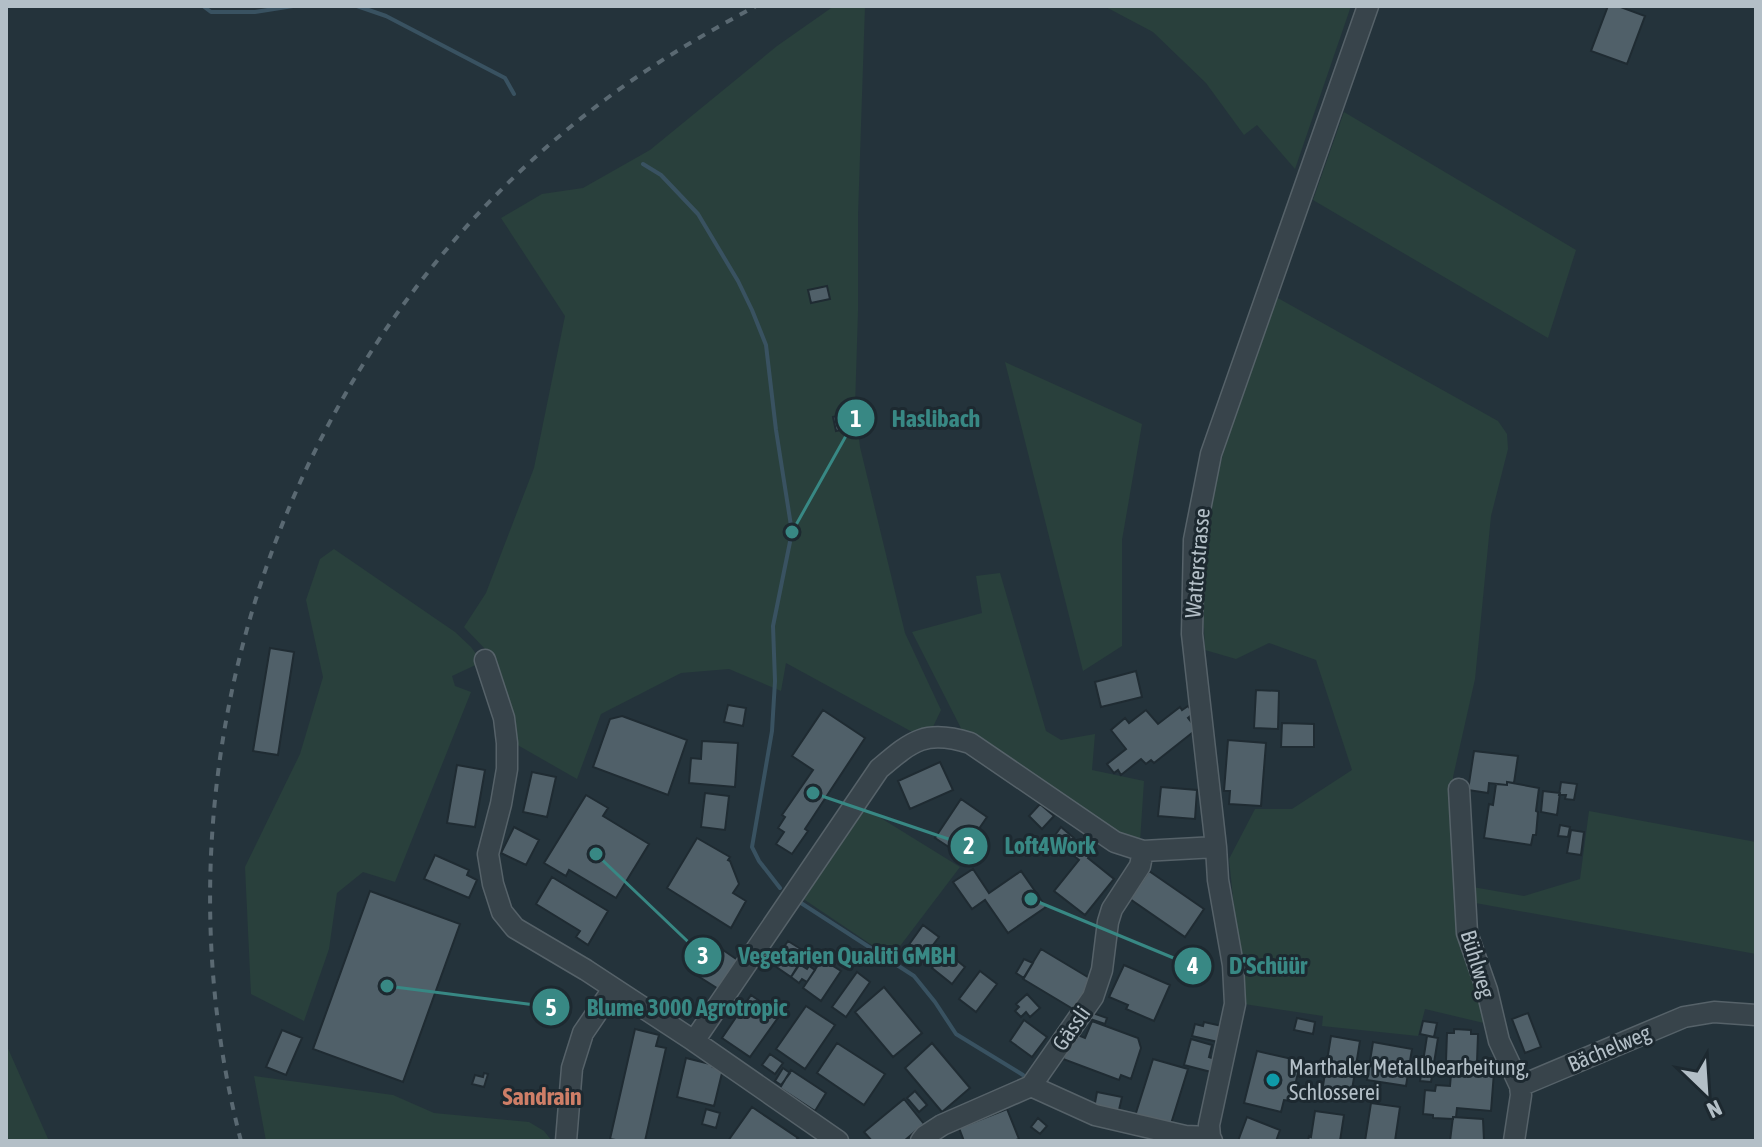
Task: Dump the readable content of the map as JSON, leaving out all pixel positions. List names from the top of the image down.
{
  "streets": {
    "street": [
      "Watterstrasse",
      "Bühlweg",
      "Gässli",
      "Bächelweg"
    ]
  },
  "crossings": [
    ["Bühlweg", "Bächelweg"]
  ],
  "districts": ["Sandrain"],
  "places": [
    "Haslibach",
    "Loft4Work",
    "Vegetarien Qualiti GMBH",
    "D'Schüür",
    "Blume 3000 Agrotropic",
    "Marthaler Metallbearbeitung, Schlosserei"
  ],
  "north": "bottom right"
}
